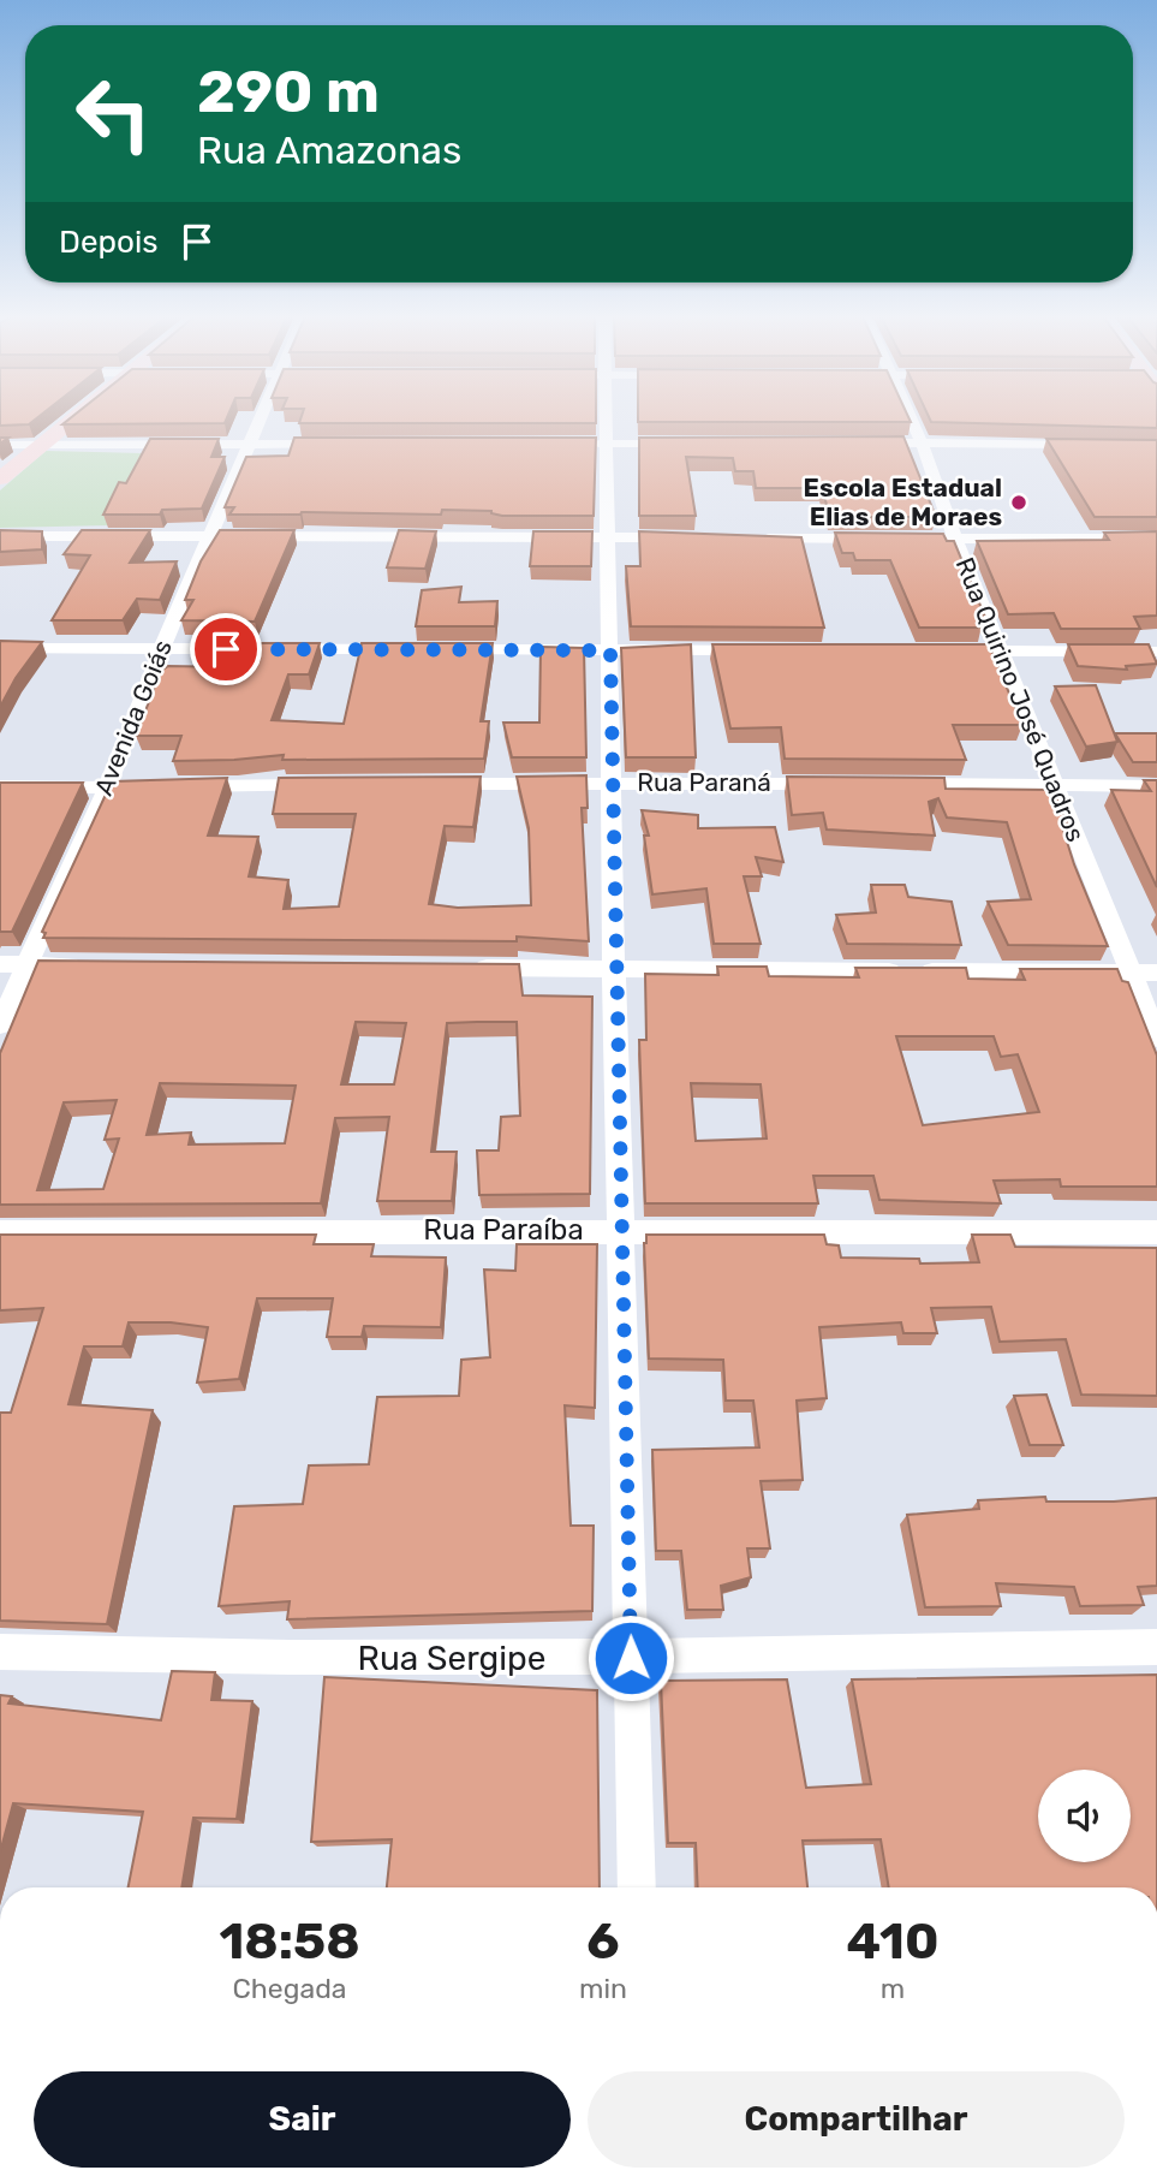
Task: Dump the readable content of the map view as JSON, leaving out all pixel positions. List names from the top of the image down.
{
  "streets": {
    "street": [
      "Rua Quirino José Quadros",
      "Avenida Goiás",
      "Rua Paraná",
      "Rua Paraíba",
      "Rua Sergipe"
    ]
  },
  "places": ["Escola Estadual Elias de Moraes"],
  "page": {
    "turn": ["290 m", "Rua Amazonas"],
    "then": "Depois",
    "eta": [
      "18:58",
      "Chegada",
      "6",
      "min",
      "410",
      "m"
    ],
    "buttons": ["Sair", "Compartilhar"]
  }
}
